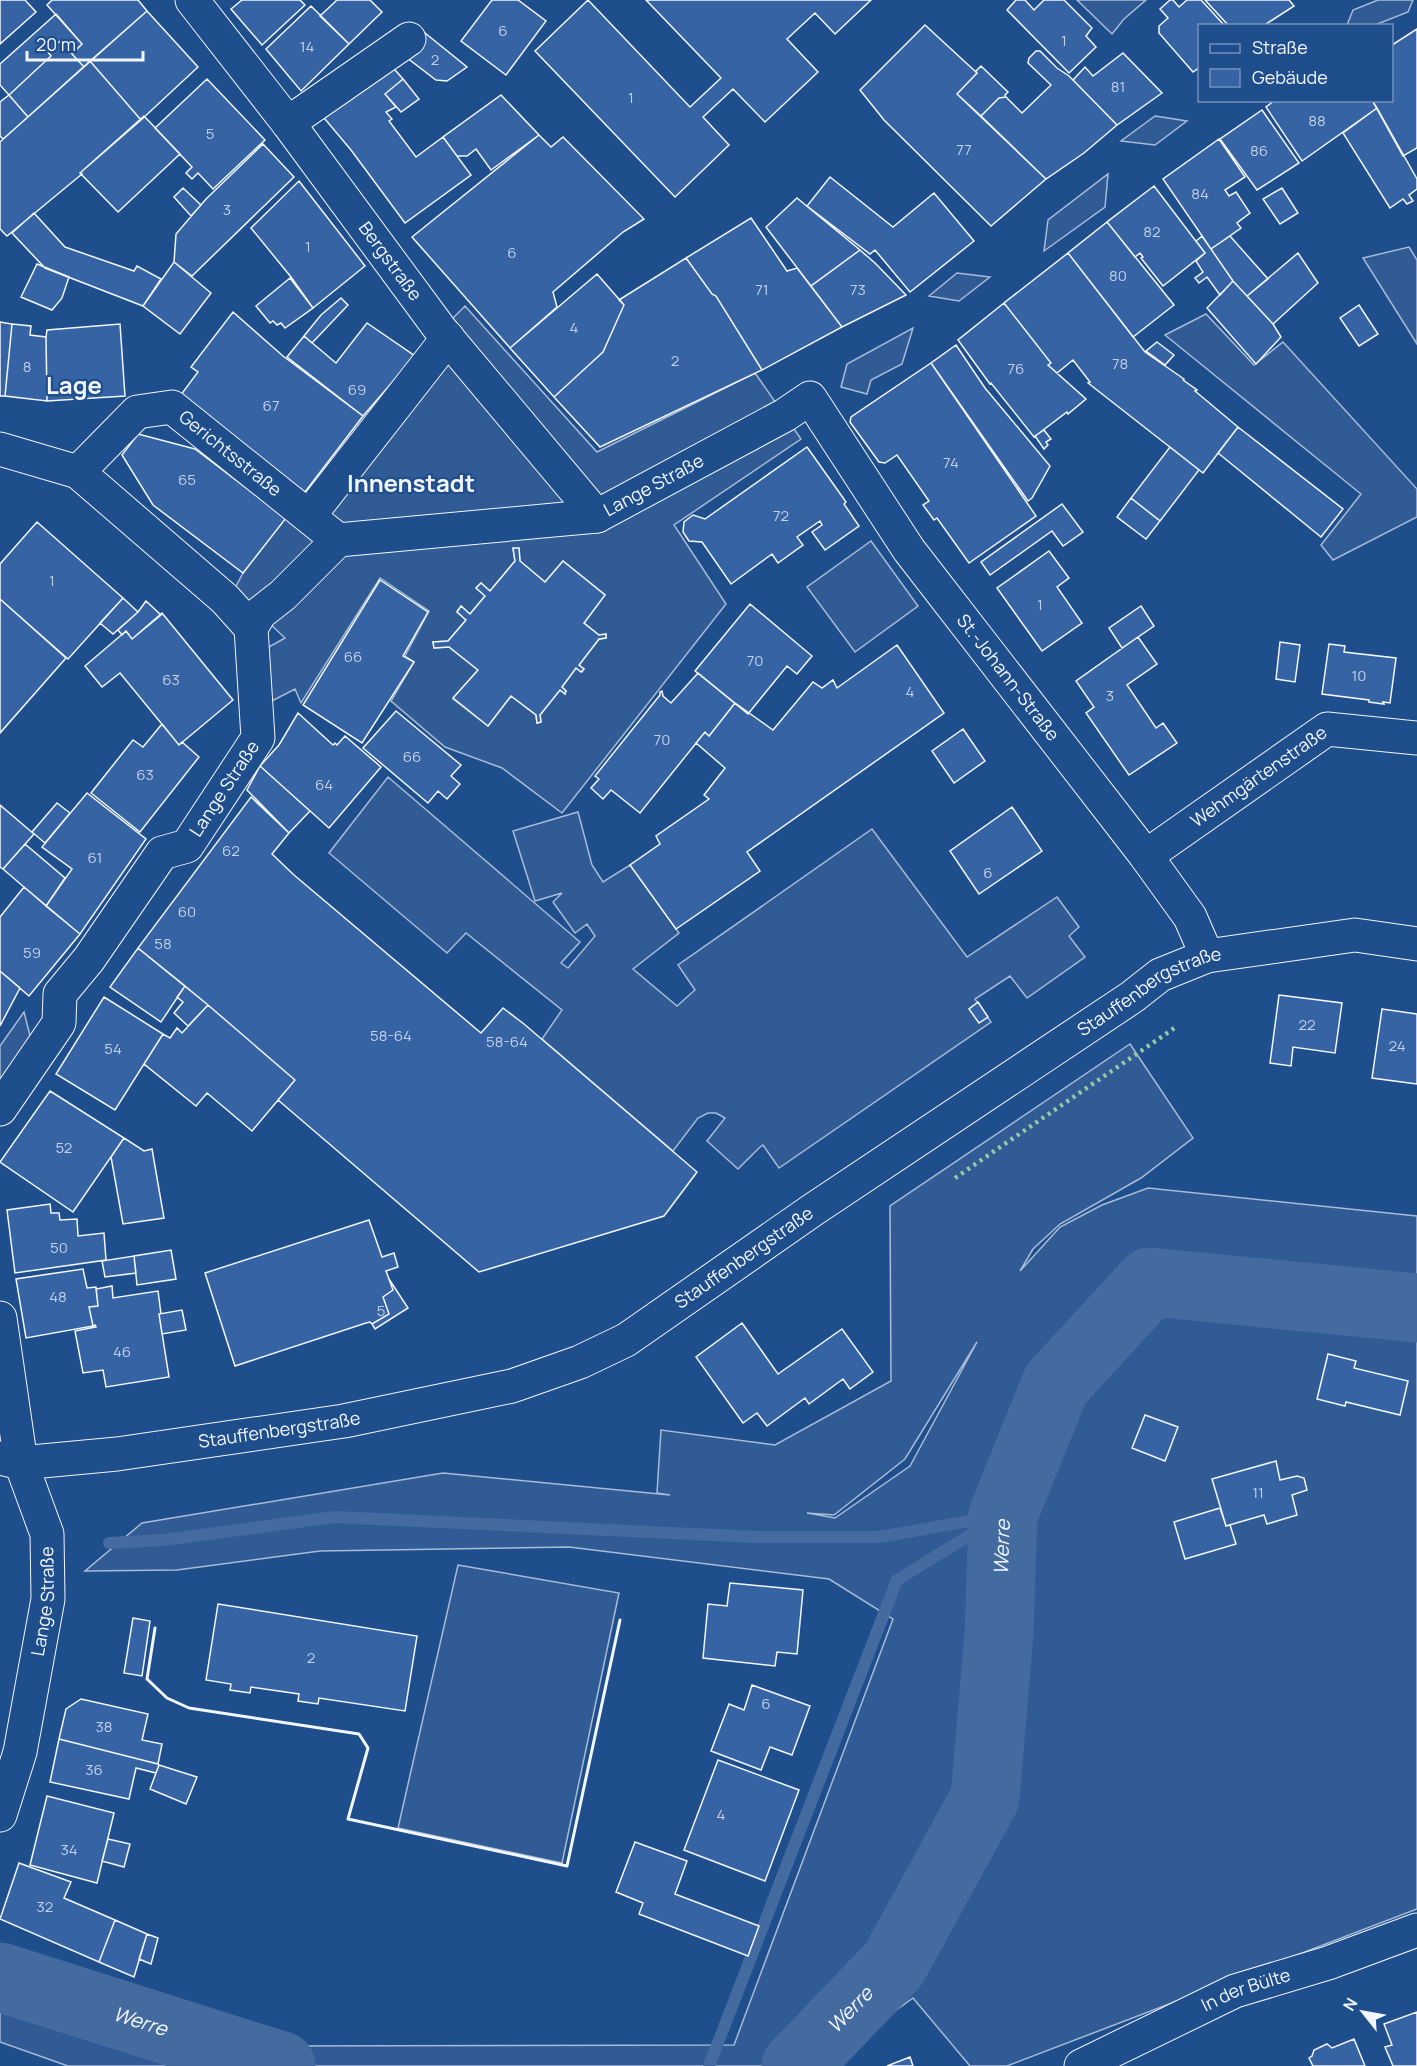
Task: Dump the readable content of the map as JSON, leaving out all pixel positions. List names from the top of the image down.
{
  "streets": {
    "street": [
      "Bergstraße",
      "Gerichtsstraße",
      "Lange Straße",
      "St.-Johann-Straße",
      "Wehmgärtenstraße",
      "Stauffenbergstraße",
      "In der Bülte"
    ]
  },
  "crossings": [
    ["Bergstraße", "Lange Straße"],
    ["Lange Straße", "St.-Johann-Straße"],
    ["Lange Straße", "Stauffenbergstraße"],
    ["St.-Johann-Straße", "Wehmgärtenstraße"],
    ["St.-Johann-Straße", "Stauffenbergstraße"]
  ],
  "districts": ["Lage", "Innenstadt"],
  "water": ["Werre"],
  "house_numbers": [
    "6",
    "1",
    "14",
    "2",
    "81",
    "1",
    "88",
    "5",
    "77",
    "86",
    "84",
    "3",
    "82",
    "1",
    "6",
    "80",
    "71",
    "73",
    "4",
    "2",
    "78",
    "8",
    "76",
    "69",
    "67",
    "74",
    "65",
    "72",
    "1",
    "1",
    "66",
    "70",
    "10",
    "63",
    "4",
    "3",
    "70",
    "66",
    "63",
    "64",
    "62",
    "61",
    "6",
    "60",
    "58",
    "59",
    "22",
    "58-64",
    "58-64",
    "24",
    "54",
    "52",
    "50",
    "48",
    "5",
    "46",
    "11",
    "2",
    "6",
    "38",
    "36",
    "4",
    "34",
    "32"
  ],
  "legend": ["Straße", "Gebäude"],
  "scale_bar": "20 m",
  "north": "top left"
}
